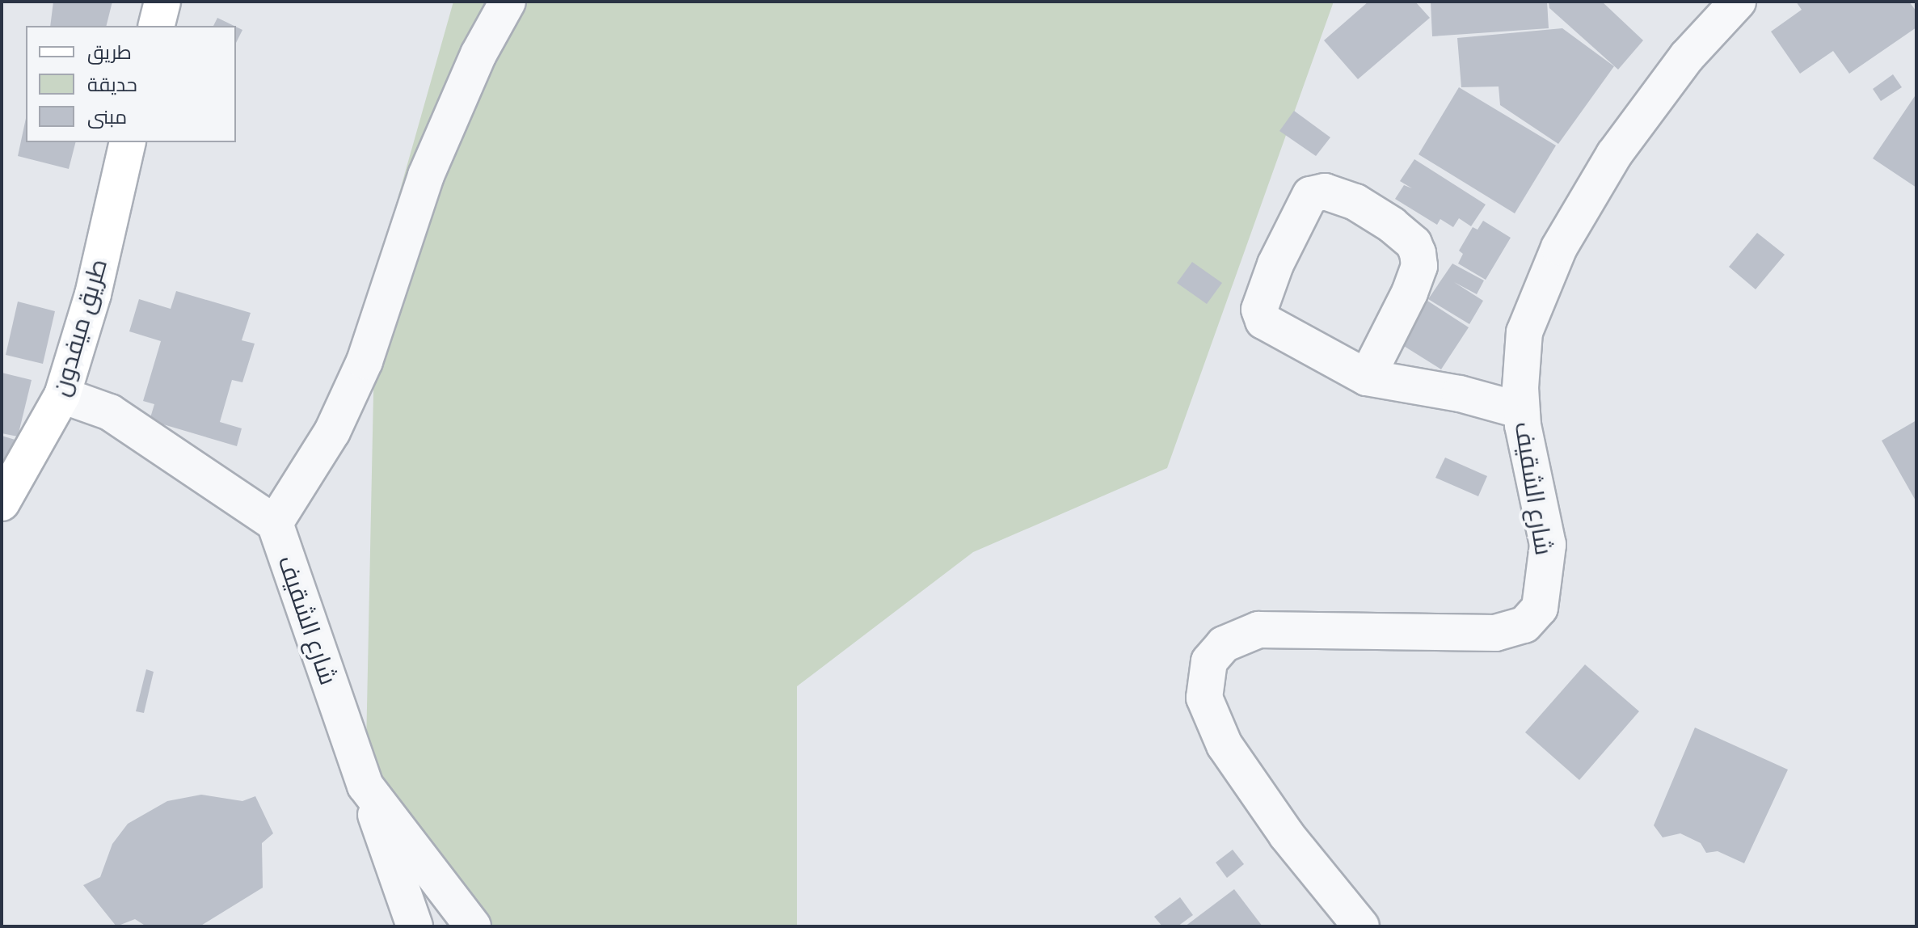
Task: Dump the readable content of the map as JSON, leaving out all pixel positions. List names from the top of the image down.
{
  "streets": {
    "main road": ["طريق ميفدون"],
    "street": ["شارع الشقيف"]
  },
  "crossings": [
    ["طريق ميفدون", "شارع الشقيف"]
  ],
  "legend": ["طريق", "حديقة", "مبنى"]
}
